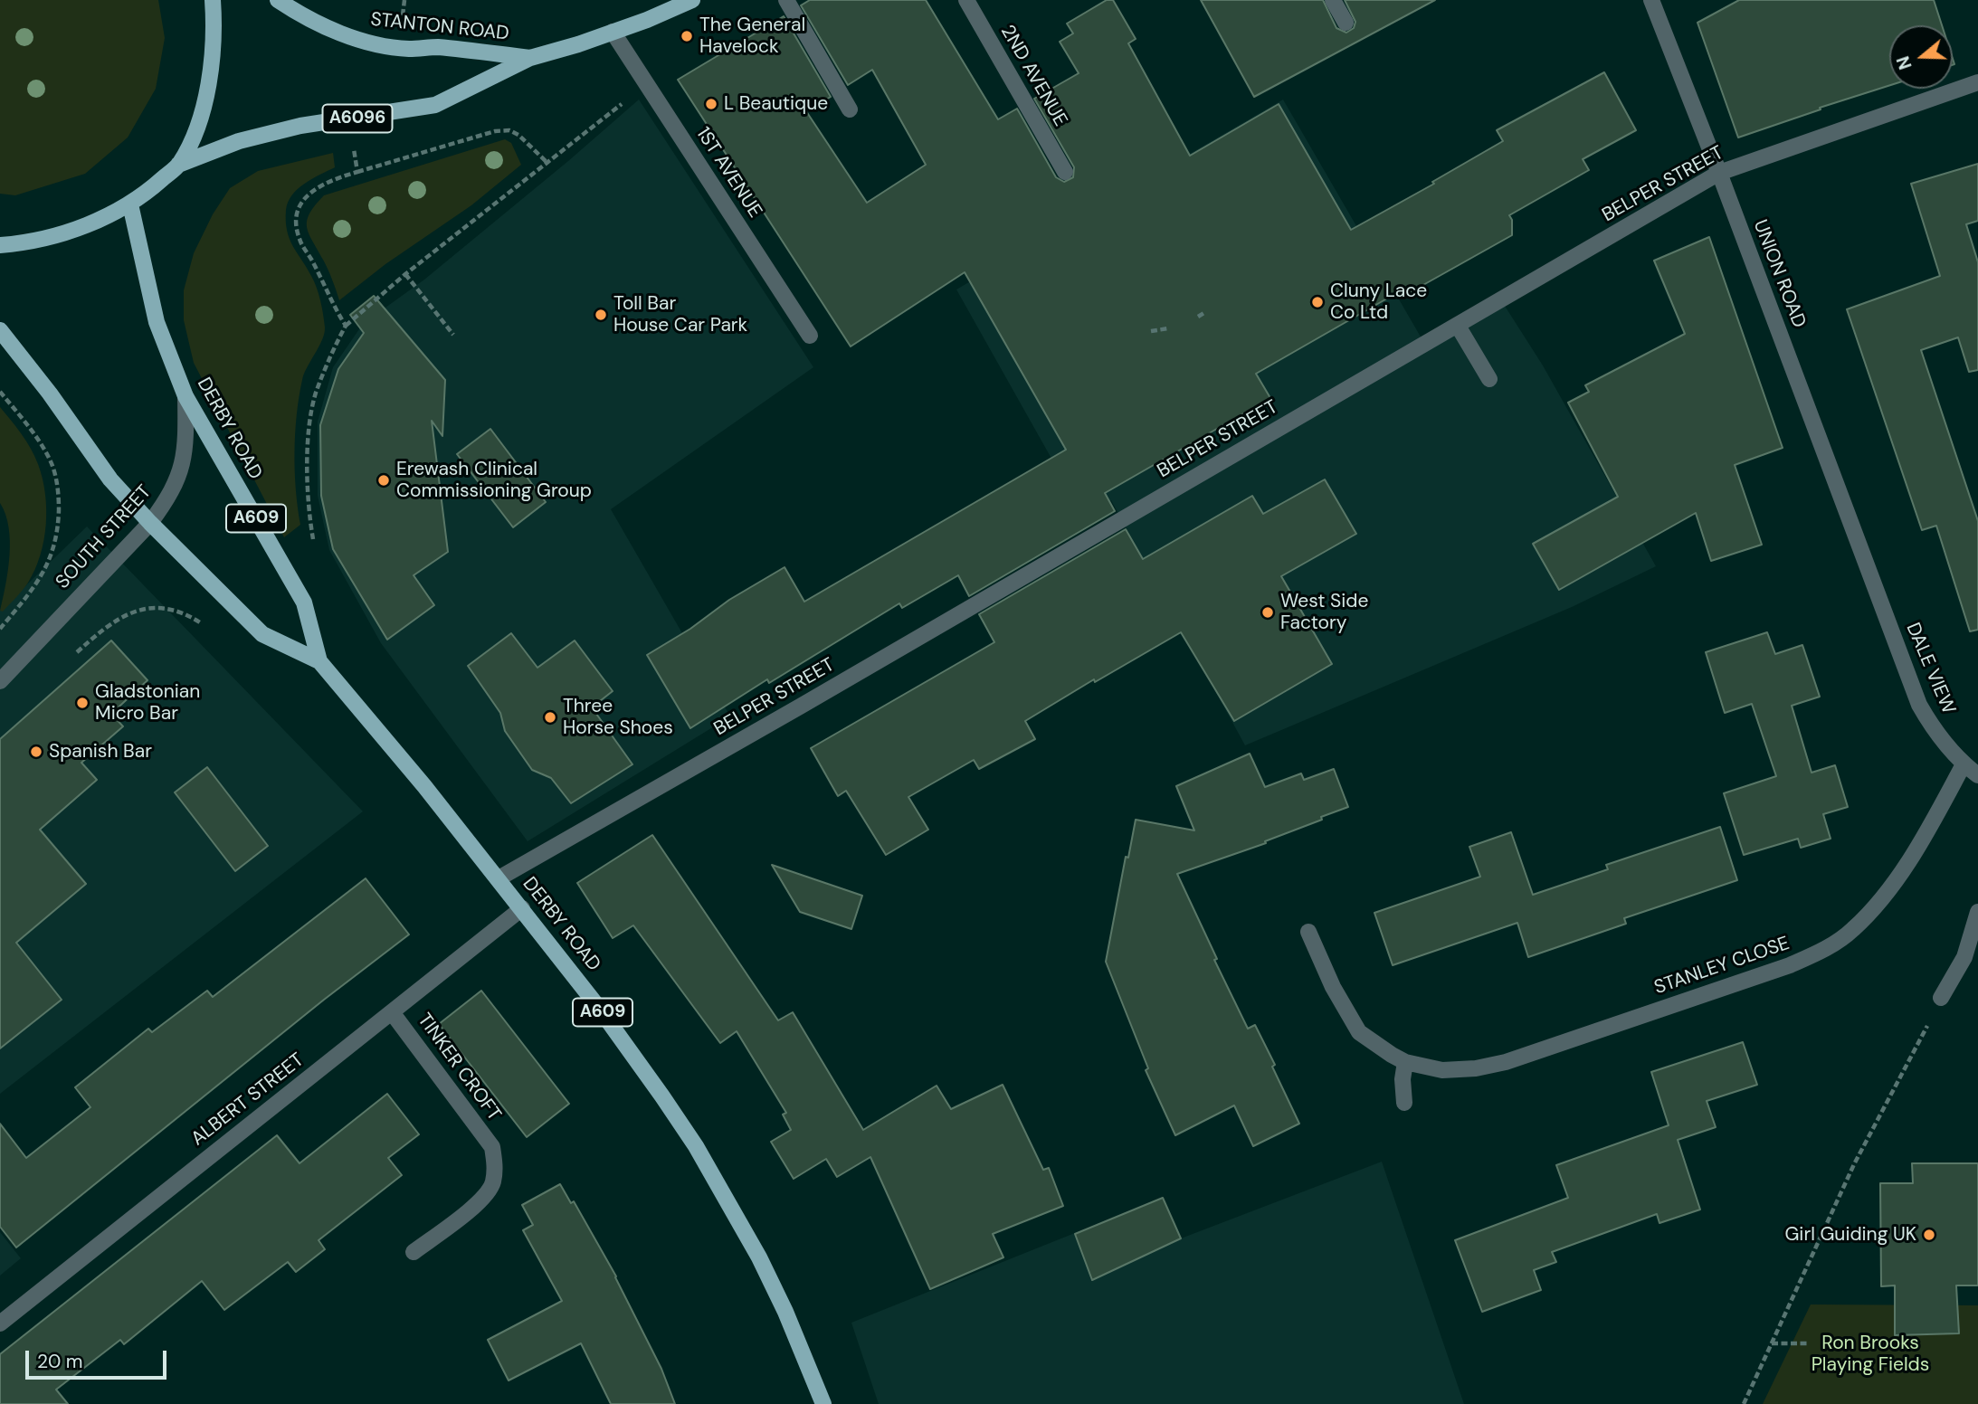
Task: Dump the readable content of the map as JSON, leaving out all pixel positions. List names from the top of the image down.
{
  "streets": {
    "main road": [
      "STANTON ROAD",
      "A6096",
      "DERBY ROAD",
      "A609"
    ],
    "street": [
      "2ND AVENUE",
      "1ST AVENUE",
      "BELPER STREET",
      "UNION ROAD",
      "SOUTH STREET",
      "DALE VIEW",
      "STANLEY CLOSE",
      "TINKER CROFT",
      "ALBERT STREET"
    ]
  },
  "crossings": [
    ["STANTON ROAD", "1ST AVENUE"],
    ["BELPER STREET", "UNION ROAD"],
    ["BELPER STREET", "DERBY ROAD"],
    ["UNION ROAD", "DALE VIEW"],
    ["DERBY ROAD", "SOUTH STREET"],
    ["DERBY ROAD", "ALBERT STREET"],
    ["DALE VIEW", "STANLEY CLOSE"],
    ["TINKER CROFT", "ALBERT STREET"]
  ],
  "parks": ["Ron Brooks Playing Fields"],
  "places": [
    "The General Havelock",
    "L Beautique",
    "Cluny Lace Co Ltd",
    "Toll Bar House Car Park",
    "Erewash Clinical Commissioning Group",
    "West Side Factory",
    "Gladstonian Micro Bar",
    "Three Horse Shoes",
    "Spanish Bar",
    "Girl Guiding UK"
  ],
  "scale_bar": "20 m",
  "north": "left"
}
